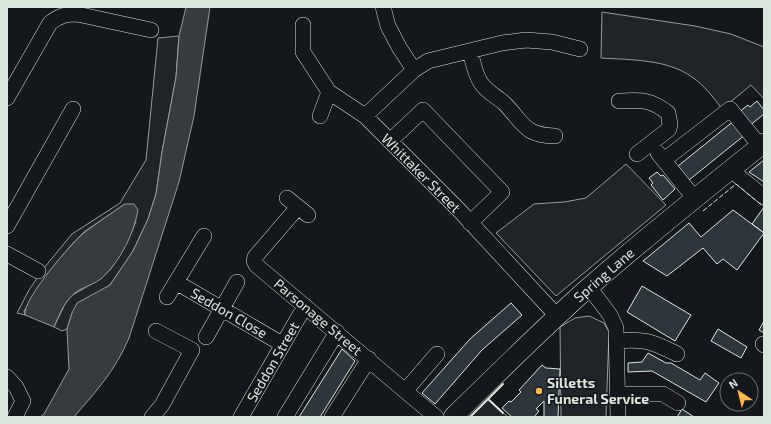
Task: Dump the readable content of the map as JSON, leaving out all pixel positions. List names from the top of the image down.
{
  "streets": {
    "main road": ["Spring Lane"],
    "street": [
      "Whittaker Street",
      "Seddon Close",
      "Parsonage Street",
      "Seddon Street"
    ]
  },
  "crossings": [
    ["Whittaker Street", "Spring Lane"],
    ["Seddon Close", "Seddon Street"],
    ["Parsonage Street", "Seddon Street"]
  ],
  "places": ["Silletts Funeral Service"],
  "north": "top left"
}
